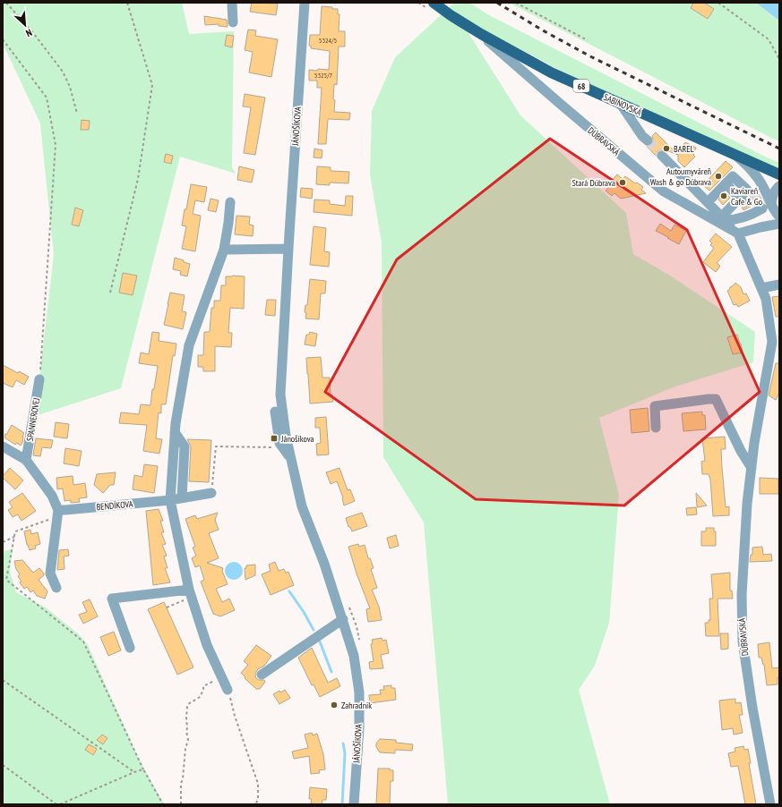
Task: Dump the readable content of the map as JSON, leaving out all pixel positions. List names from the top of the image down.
{
  "streets": {
    "main road": ["68", "SABINOVSKÁ"],
    "street": [
      "JÁNOŠÍKOVA",
      "DÚBRAVSKÁ",
      "SPANNEROVEJ",
      "BENDÍKOVA"
    ]
  },
  "crossings": [
    ["SABINOVSKÁ", "DÚBRAVSKÁ"]
  ],
  "places": {
    "other": [
      "BAREL",
      "Autoumyváreň Wash & go Dúbrava",
      "Stará Dúbrava",
      "Kaviareň Cafe & Go",
      "Zahradnik"
    ],
    "transit": ["Jánošíkova"]
  },
  "house_numbers": ["5324/5", "5325/7"],
  "north": "bottom right"
}
